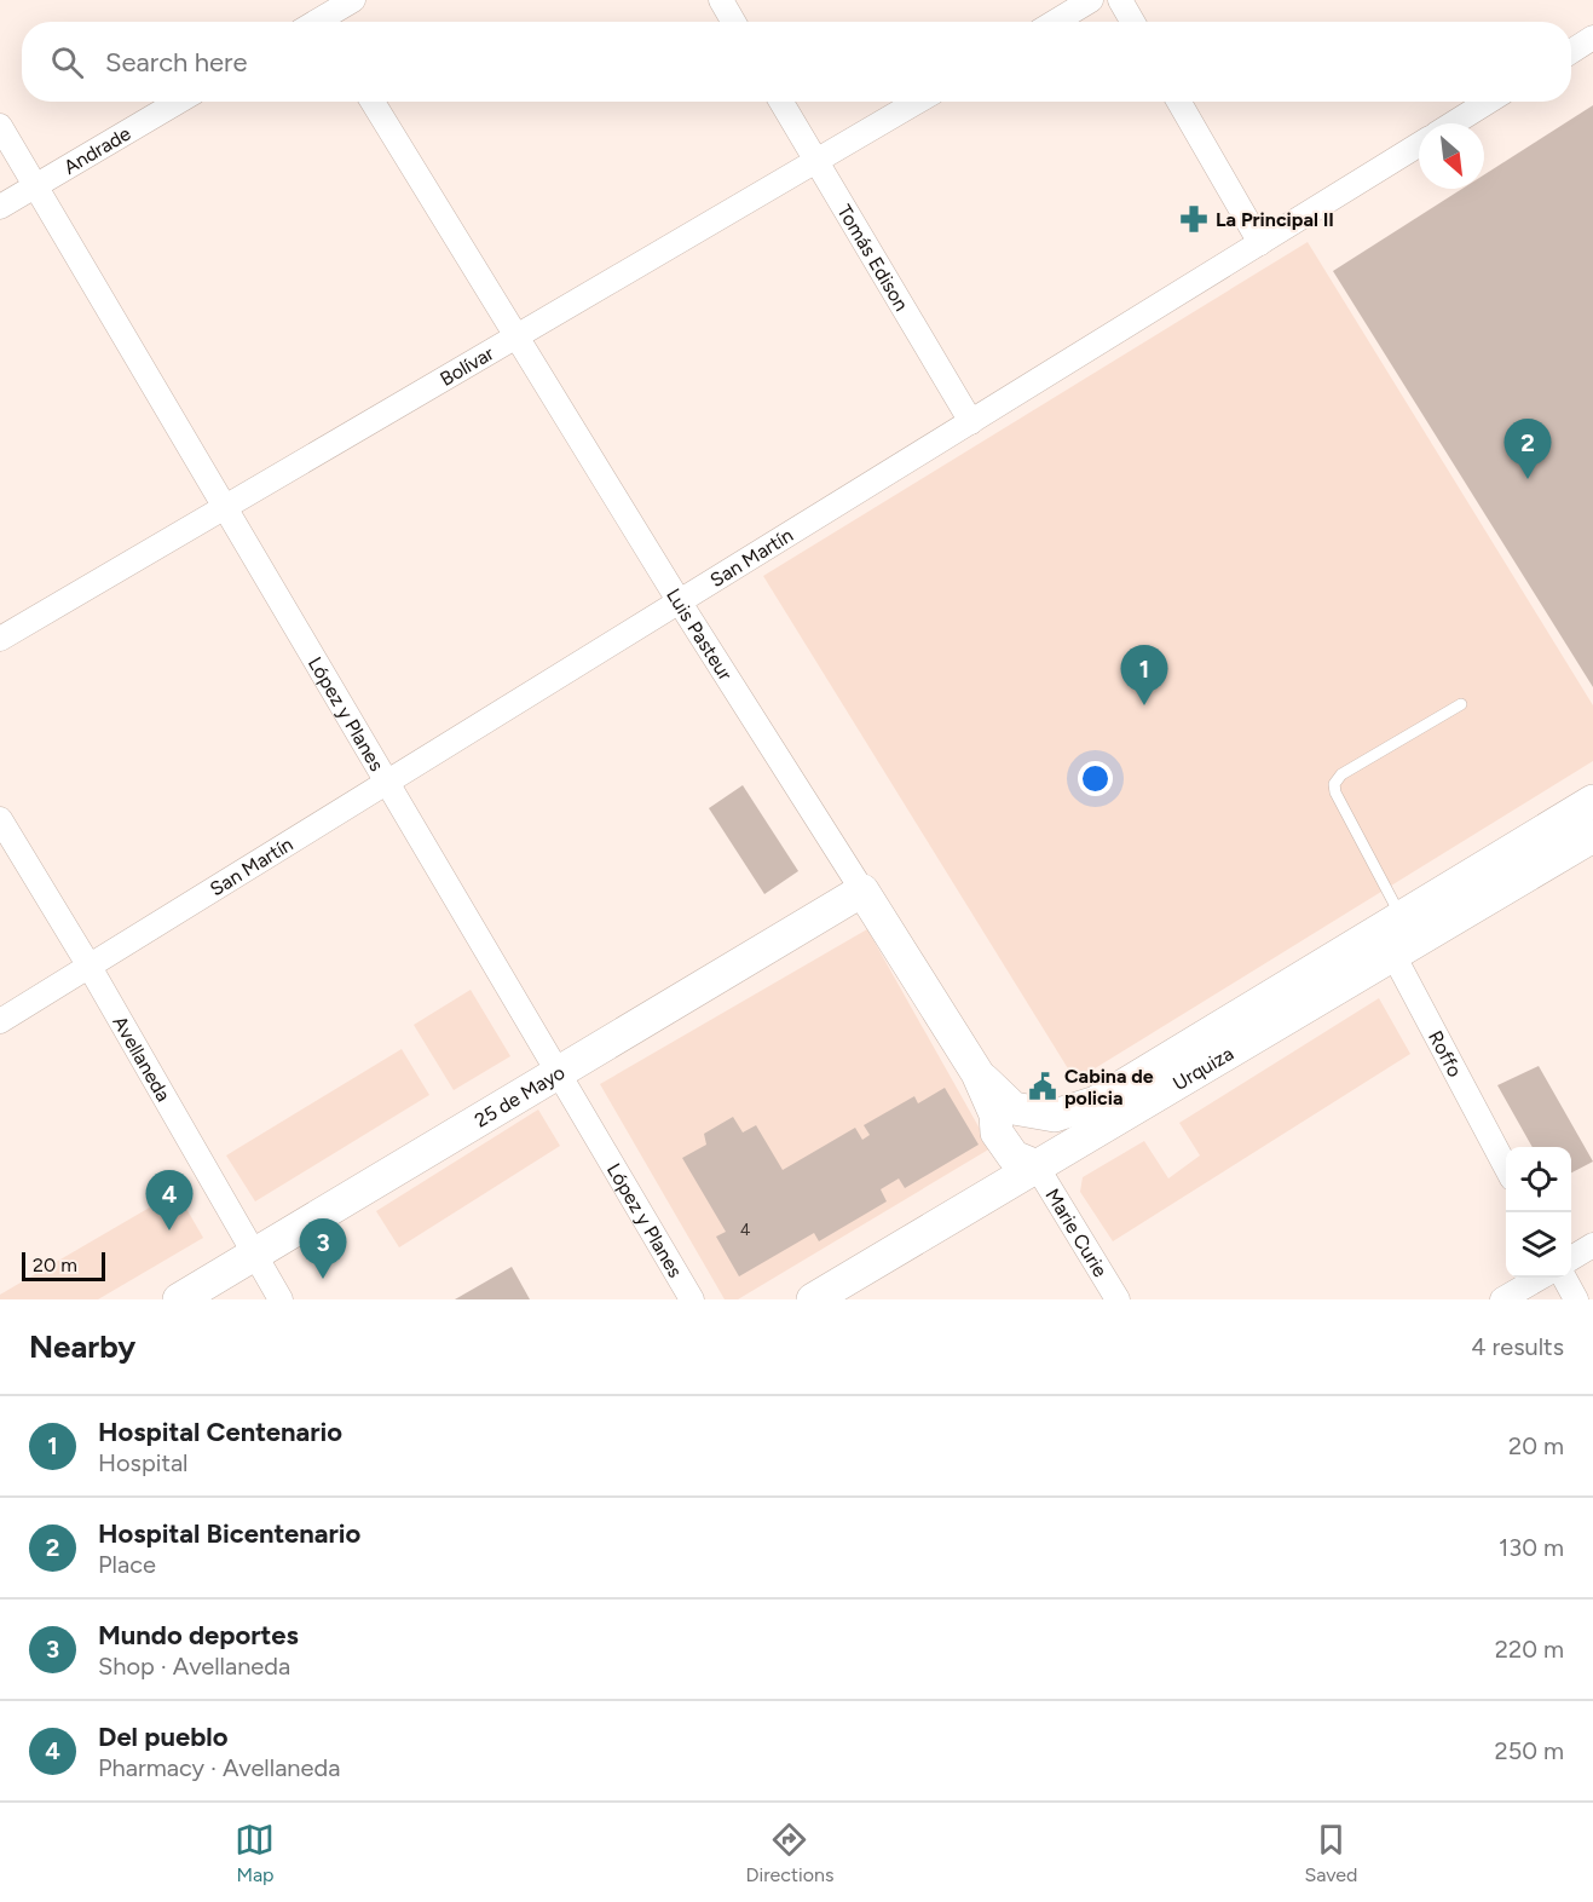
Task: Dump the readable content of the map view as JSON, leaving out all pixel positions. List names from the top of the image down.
{
  "streets": {
    "street": [
      "Andrade",
      "Tomás Edison",
      "Bolívar",
      "San Martín",
      "Luis Pasteur",
      "López y Planes",
      "Roffo",
      "Avellaneda",
      "Urquiza",
      "25 de Mayo",
      "Marie Curie"
    ]
  },
  "crossings": [
    ["Andrade", "López y Planes"],
    ["Tomás Edison", "Bolívar"],
    ["Tomás Edison", "San Martín"],
    ["Bolívar", "Luis Pasteur"],
    ["Bolívar", "López y Planes"],
    ["San Martín", "Luis Pasteur"],
    ["San Martín", "López y Planes"],
    ["San Martín", "Avellaneda"],
    ["Luis Pasteur", "Urquiza"],
    ["Luis Pasteur", "25 de Mayo"],
    ["Luis Pasteur", "Marie Curie"],
    ["López y Planes", "25 de Mayo"],
    ["Roffo", "Urquiza"],
    ["Avellaneda", "25 de Mayo"],
    ["Urquiza", "Marie Curie"]
  ],
  "places": {
    "pharmacy": ["La Principal II"],
    "public building": ["Cabina de policia"]
  },
  "house_numbers": ["4"],
  "scale_bar": "20 m",
  "north": "bottom right",
  "page": {
    "search": "Search here",
    "pins": [
      "2",
      "1",
      "4",
      "3"
    ],
    "scale": "20 m",
    "heading": ["Nearby", "4 results"],
    "list": [
      {
        "mark": "1",
        "name": "Hospital Centenario",
        "note": "Hospital",
        "value": "20 m"
      },
      {
        "mark": "2",
        "name": "Hospital Bicentenario",
        "note": "Place",
        "value": "130 m"
      },
      {
        "mark": "3",
        "name": "Mundo deportes",
        "note": "Shop · Avellaneda",
        "value": "220 m"
      },
      {
        "mark": "4",
        "name": "Del pueblo",
        "note": "Pharmacy · Avellaneda",
        "value": "250 m"
      }
    ],
    "nav": ["Map", "Directions", "Saved"]
  }
}
